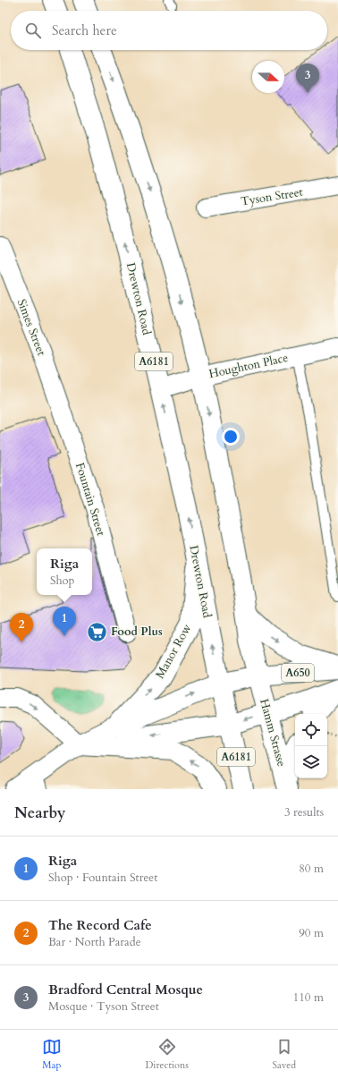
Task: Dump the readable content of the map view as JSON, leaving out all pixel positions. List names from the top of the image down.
{
  "streets": {
    "main road": [
      "Drewton Road",
      "A6181",
      "Manor Row",
      "A650",
      "Hamm Strasse"
    ],
    "street": [
      "Tyson Street",
      "Simes Street",
      "Houghton Place",
      "Fountain Street"
    ]
  },
  "crossings": [
    ["Drewton Road", "A6181"],
    ["Drewton Road", "Houghton Place"],
    ["Drewton Road", "Manor Row"],
    ["Drewton Road", "A650"],
    ["Simes Street", "Fountain Street"],
    ["A6181", "Manor Row"],
    ["A6181", "A650"],
    ["Manor Row", "A650"],
    ["A650", "Hamm Strasse"]
  ],
  "places": {
    "supermarket": ["Food Plus"]
  },
  "north": "right",
  "page": {
    "search": "Search here",
    "pins": ["3", "1", "2"],
    "popup": ["Riga", "Shop"],
    "heading": ["Nearby", "3 results"],
    "list": [
      {
        "mark": "1",
        "name": "Riga",
        "note": "Shop · Fountain Street",
        "value": "80 m"
      },
      {
        "mark": "2",
        "name": "The Record Cafe",
        "note": "Bar · North Parade",
        "value": "90 m"
      },
      {
        "mark": "3",
        "name": "Bradford Central Mosque",
        "note": "Mosque · Tyson Street",
        "value": "110 m"
      }
    ],
    "nav": ["Map", "Directions", "Saved"]
  }
}
